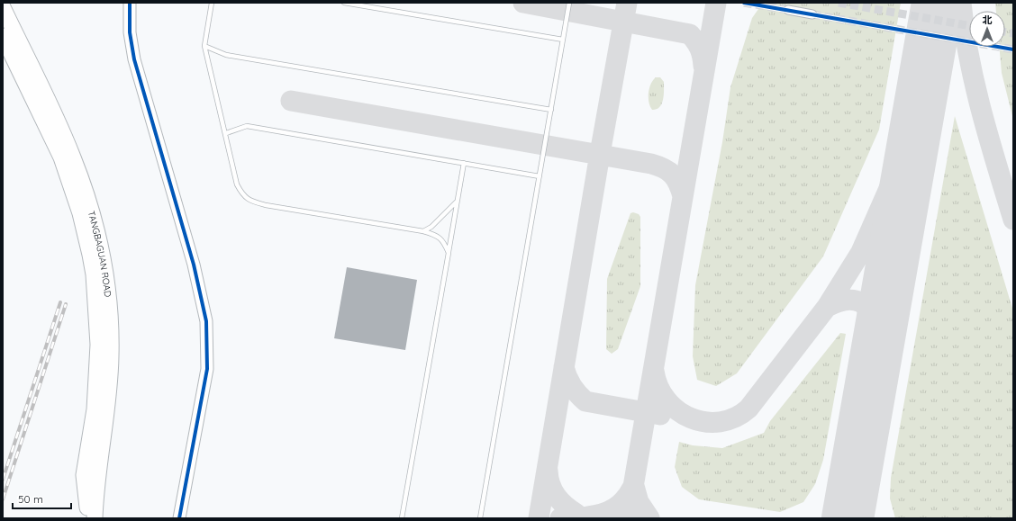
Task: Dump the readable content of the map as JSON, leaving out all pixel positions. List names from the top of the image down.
{
  "streets": {
    "highway": ["TANGBAGUAN ROAD"]
  },
  "scale_bar": "50 m",
  "north": "top"
}
